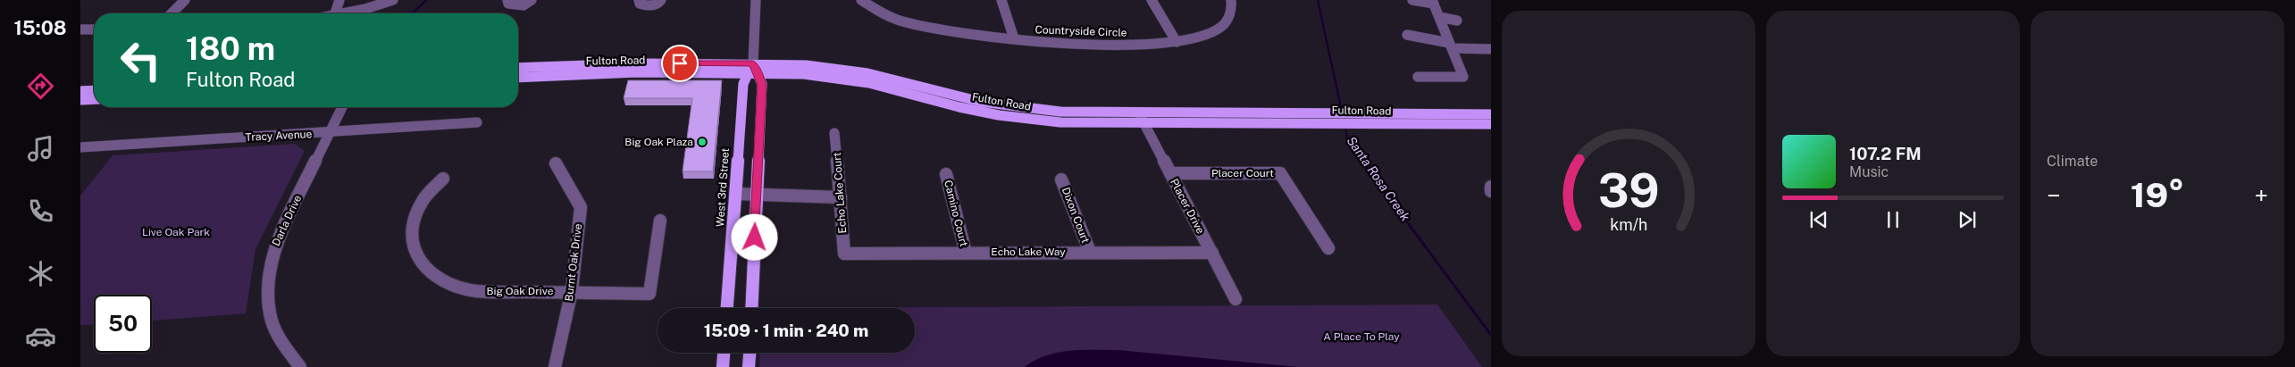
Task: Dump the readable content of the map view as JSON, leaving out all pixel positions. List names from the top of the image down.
{
  "streets": {
    "main road": ["Fulton Road", "West 3rd Street"],
    "street": [
      "Countryside Circle",
      "Tracy Avenue",
      "Placer Court",
      "Echo Lake Court",
      "Placer Drive",
      "Camino Court",
      "Dixon Court",
      "Darla Drive",
      "Echo Lake Way",
      "Burnt Oak Drive",
      "Big Oak Drive"
    ]
  },
  "crossings": [
    ["Fulton Road", "West 3rd Street"],
    ["Fulton Road", "Placer Drive"],
    ["Tracy Avenue", "Darla Drive"],
    ["Placer Court", "Placer Drive"],
    ["Echo Lake Court", "Echo Lake Way"],
    ["Placer Drive", "Echo Lake Way"],
    ["Camino Court", "Echo Lake Way"],
    ["Dixon Court", "Echo Lake Way"],
    ["Burnt Oak Drive", "Big Oak Drive"]
  ],
  "water": ["Santa Rosa Creek"],
  "parks": ["Live Oak Park", "A Place To Play"],
  "places": ["Big Oak Plaza"],
  "page": {
    "tabs": "15:08",
    "tile": "Climate",
    "turn": ["180 m", "Fulton Road"],
    "song": ["107.2 FM", "Music"],
    "heat": ["−", "19°", "+"],
    "limit": "50",
    "trip": "15:09 · 1 min · 240 m",
    "gauge": ["39", "km/h"]
  }
}
